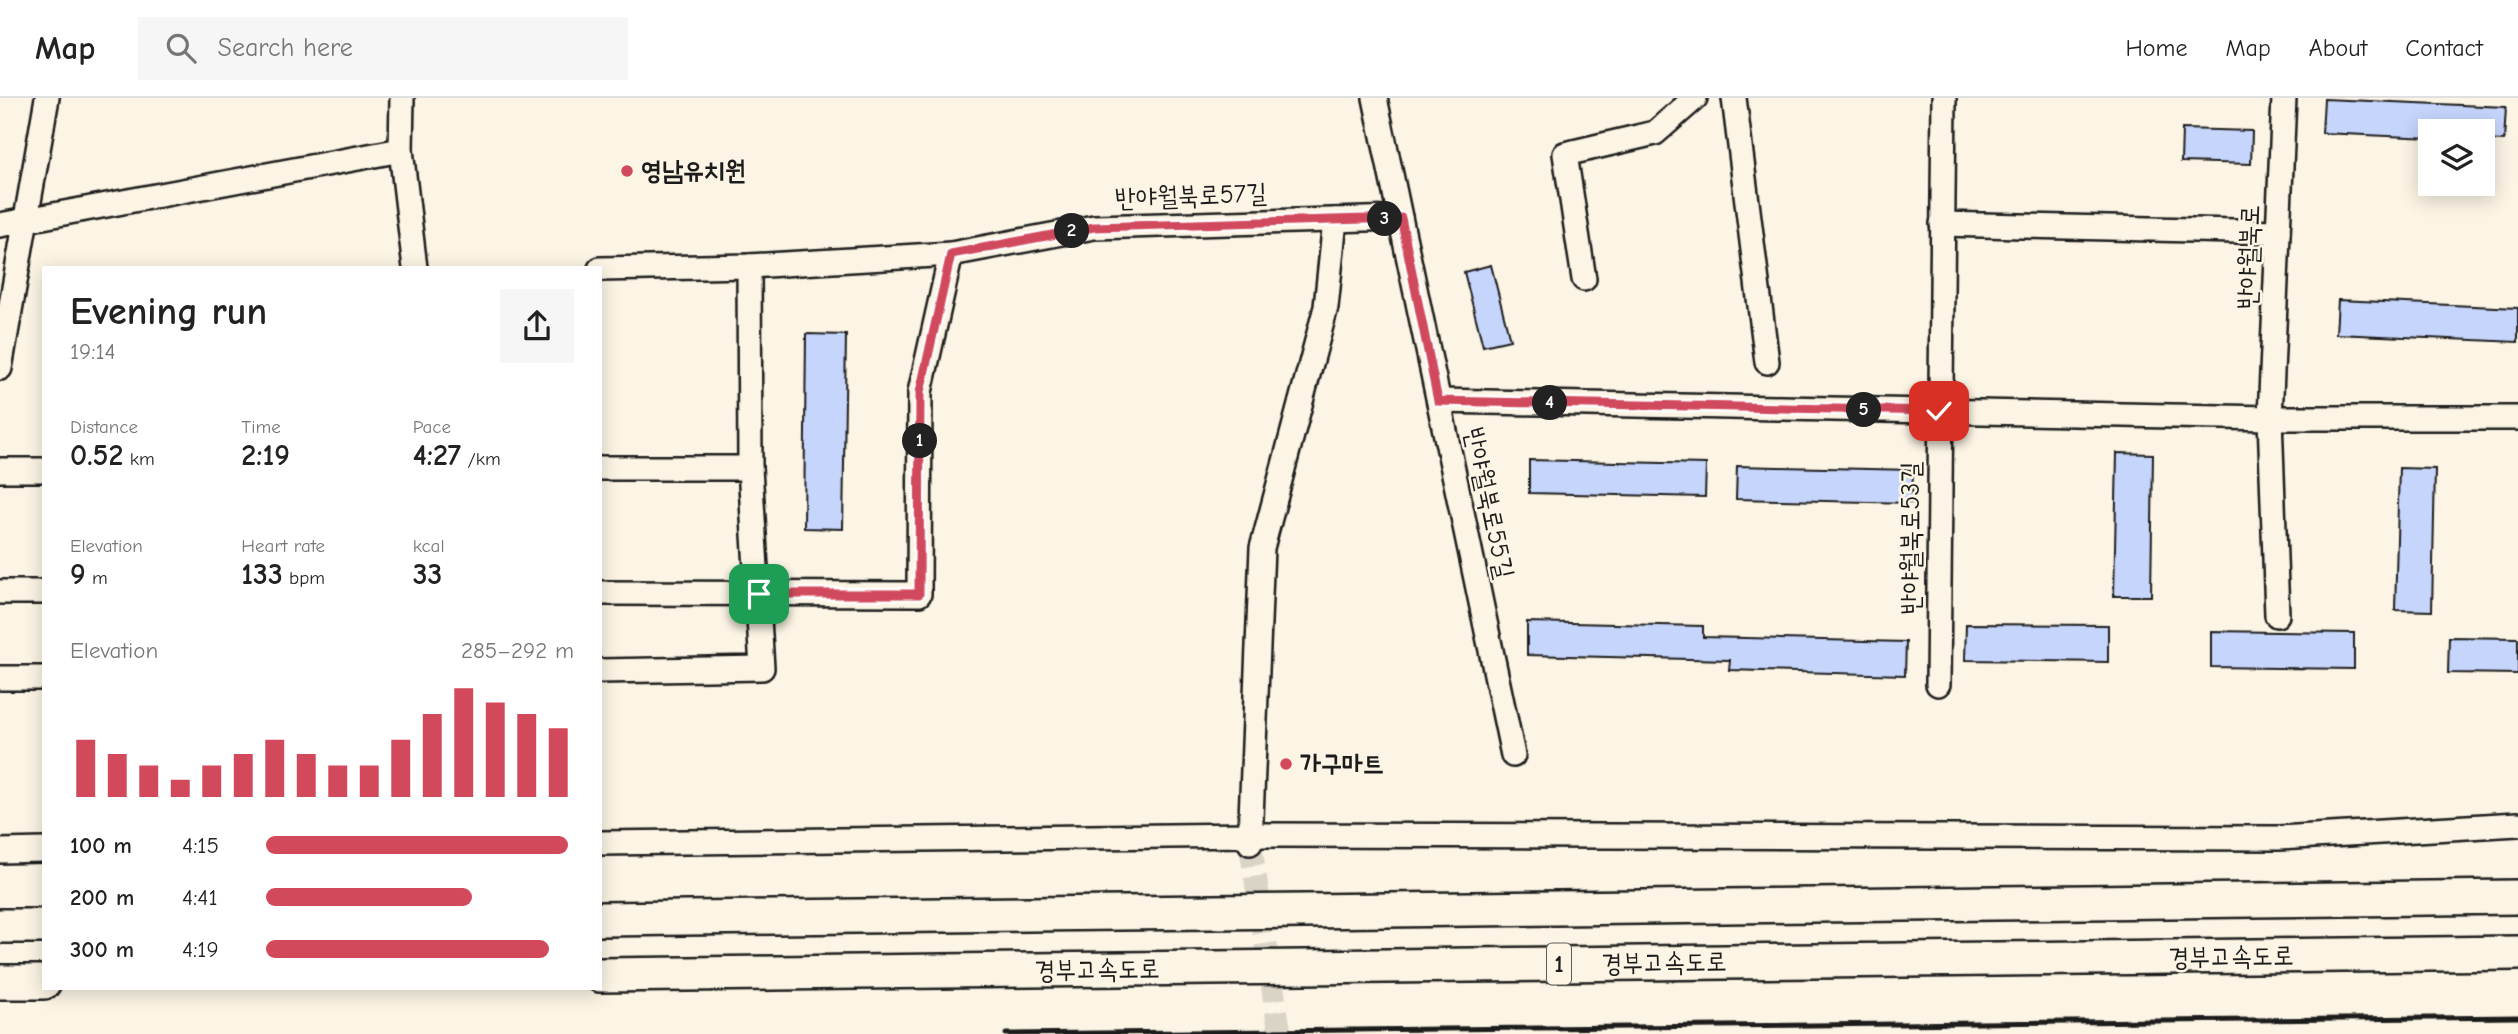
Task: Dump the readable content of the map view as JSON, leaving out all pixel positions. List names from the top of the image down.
{
  "streets": {
    "highway": ["경부고속도로", "1"],
    "street": [
      "반야월북로57길",
      "반야월북로",
      "반야월북로55길",
      "반야월북로53길"
    ]
  },
  "crossings": [
    ["반야월북로57길", "반야월북로55길"]
  ],
  "places": ["영남유치원", "가구마트"],
  "page": {
    "header": "Map",
    "search": "Search here",
    "nav": [
      "Home",
      "Map",
      "About",
      "Contact"
    ],
    "pins": [
      "3",
      "2",
      "4",
      "5",
      "1"
    ],
    "heading": ["Evening run", "19:14"],
    "stats": [
      ["Distance", "0.52 km"],
      ["Time", "2:19"],
      ["Pace", "4:27 /km"],
      ["Elevation", "9 m"],
      ["Heart rate", "133 bpm"],
      ["kcal", "33"]
    ],
    "chart": ["Elevation", "285–292 m"],
    "list": [
      {
        "name": "100 m",
        "note": "4:15"
      },
      {
        "name": "200 m",
        "note": "4:41"
      },
      {
        "name": "300 m",
        "note": "4:19"
      }
    ]
  }
}
